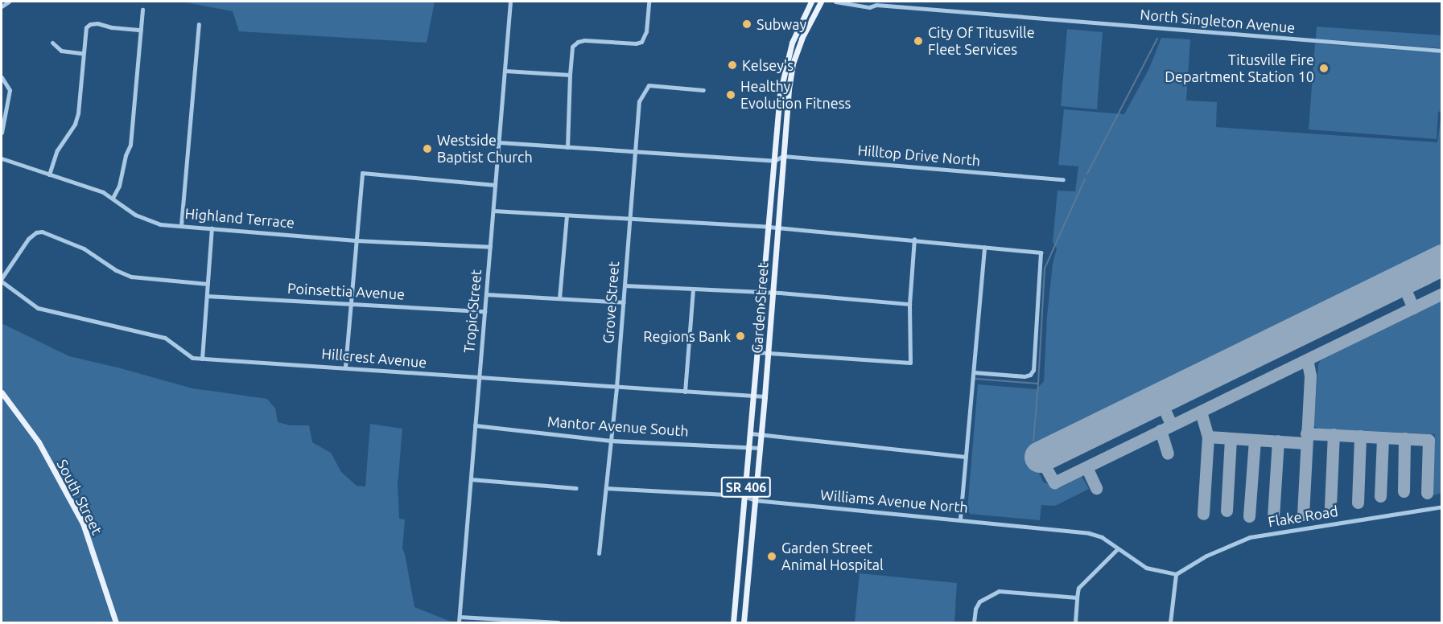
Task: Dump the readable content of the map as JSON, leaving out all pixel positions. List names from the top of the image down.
{
  "streets": {
    "main road": ["Garden Street", "SR 406", "South Street"],
    "street": [
      "North Singleton Avenue",
      "Hilltop Drive North",
      "Highland Terrace",
      "Poinsettia Avenue",
      "Grove Street",
      "Tropic Street",
      "Hillcrest Avenue",
      "Mantor Avenue South",
      "Williams Avenue North",
      "Flake Road"
    ]
  },
  "crossings": [
    ["Hilltop Drive North", "Garden Street"],
    ["Highland Terrace", "Tropic Street"],
    ["Poinsettia Avenue", "Tropic Street"],
    ["Grove Street", "Hillcrest Avenue"],
    ["Grove Street", "Mantor Avenue South"],
    ["Grove Street", "Williams Avenue North"],
    ["Garden Street", "Hillcrest Avenue"],
    ["Garden Street", "Mantor Avenue South"],
    ["Garden Street", "Williams Avenue North"],
    ["Tropic Street", "Hillcrest Avenue"],
    ["Tropic Street", "Mantor Avenue South"],
    ["Williams Avenue North", "Flake Road"]
  ],
  "places": [
    "Subway",
    "City Of Titusville Fleet Services",
    "Kelsey's",
    "Titusville Fire Department Station 10",
    "Healthy Evolution Fitness",
    "Westside Baptist Church",
    "Regions Bank",
    "Garden Street Animal Hospital"
  ]
}
